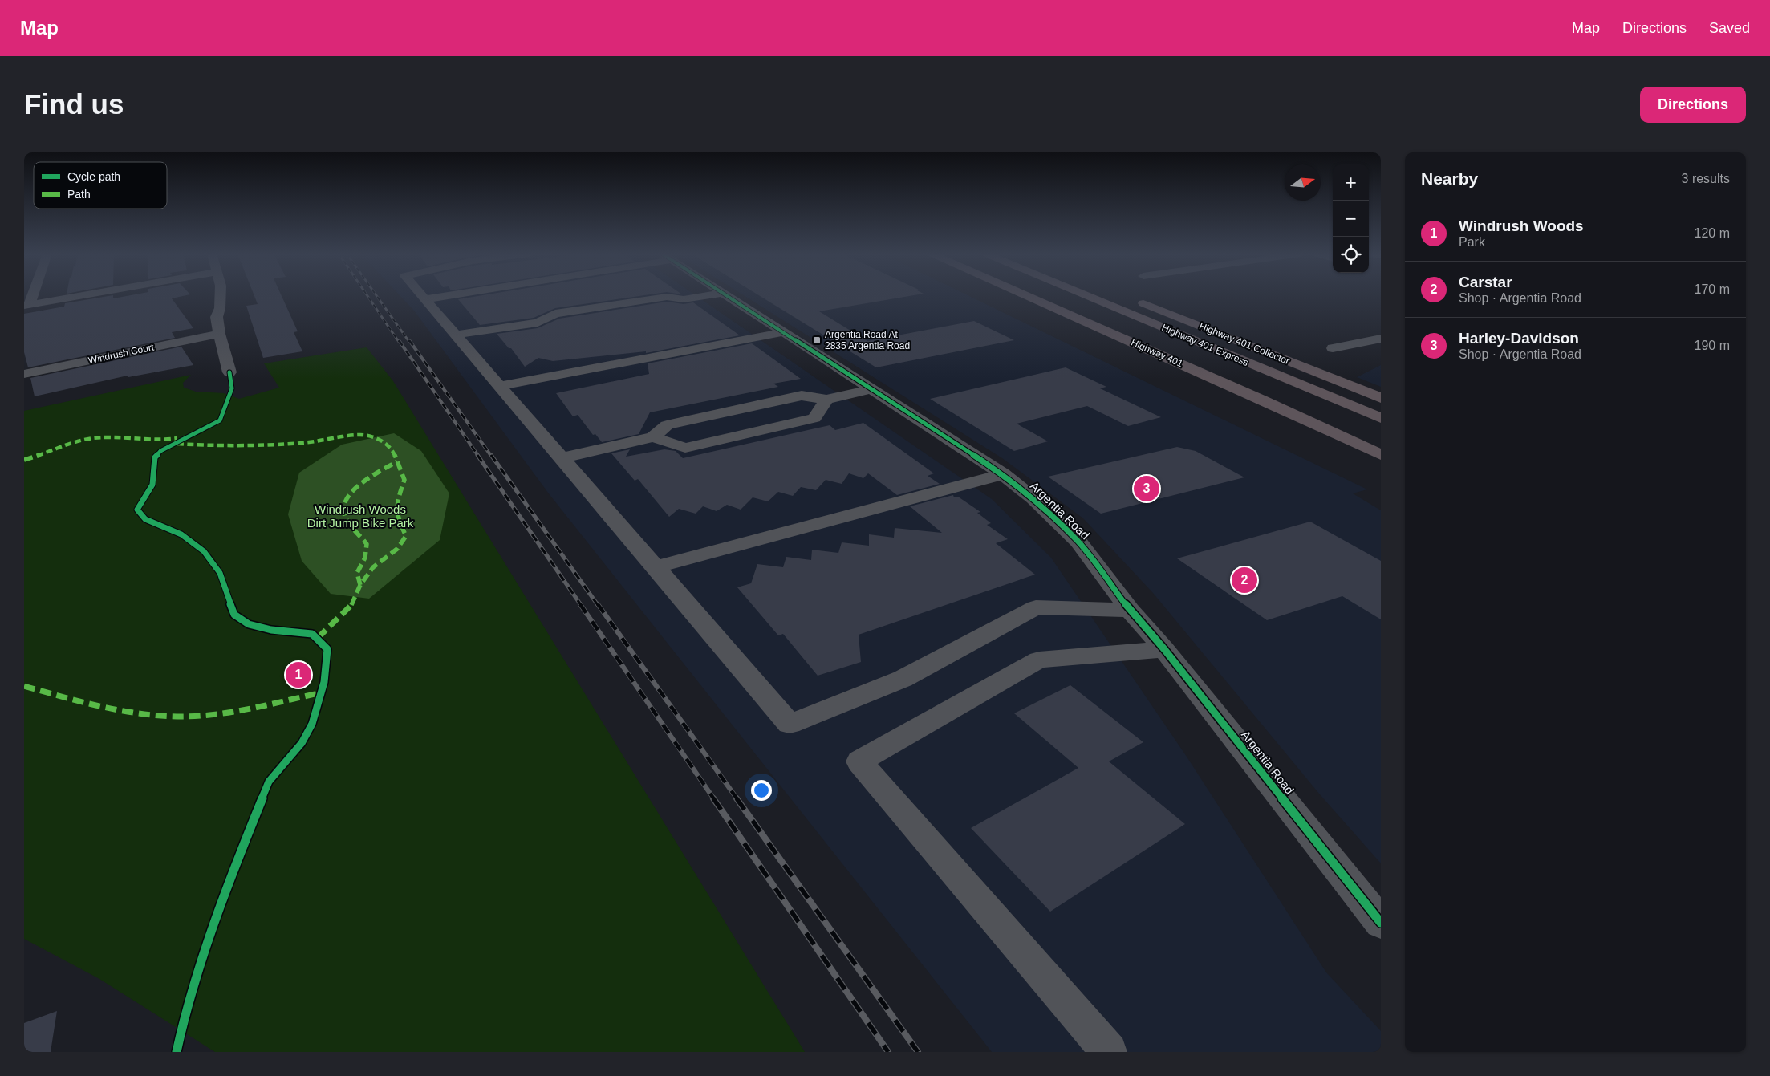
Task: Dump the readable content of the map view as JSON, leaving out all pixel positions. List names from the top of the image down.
{
  "streets": {
    "highway": ["Highway 401 Collector", "Highway 401 Express", "Highway 401"],
    "street": ["Windrush Court", "Argentia Road"]
  },
  "parks": ["Windrush Woods Dirt Jump Bike Park"],
  "places": {
    "transit": ["Argentia Road At 2835 Argentia Road"]
  },
  "legend": ["Cycle path", "Path"],
  "north": "right",
  "page": {
    "header": "Map",
    "nav": ["Map", "Directions", "Saved"],
    "buttons": "Directions",
    "title": "Find us",
    "heading": ["Nearby", "3 results"],
    "map_buttons": ["+", "−"],
    "list": [
      {
        "mark": "1",
        "name": "Windrush Woods",
        "note": "Park",
        "value": "120 m"
      },
      {
        "mark": "2",
        "name": "Carstar",
        "note": "Shop · Argentia Road",
        "value": "170 m"
      },
      {
        "mark": "3",
        "name": "Harley-Davidson",
        "note": "Shop · Argentia Road",
        "value": "190 m"
      }
    ],
    "pins": ["3", "2", "1"]
  }
}
